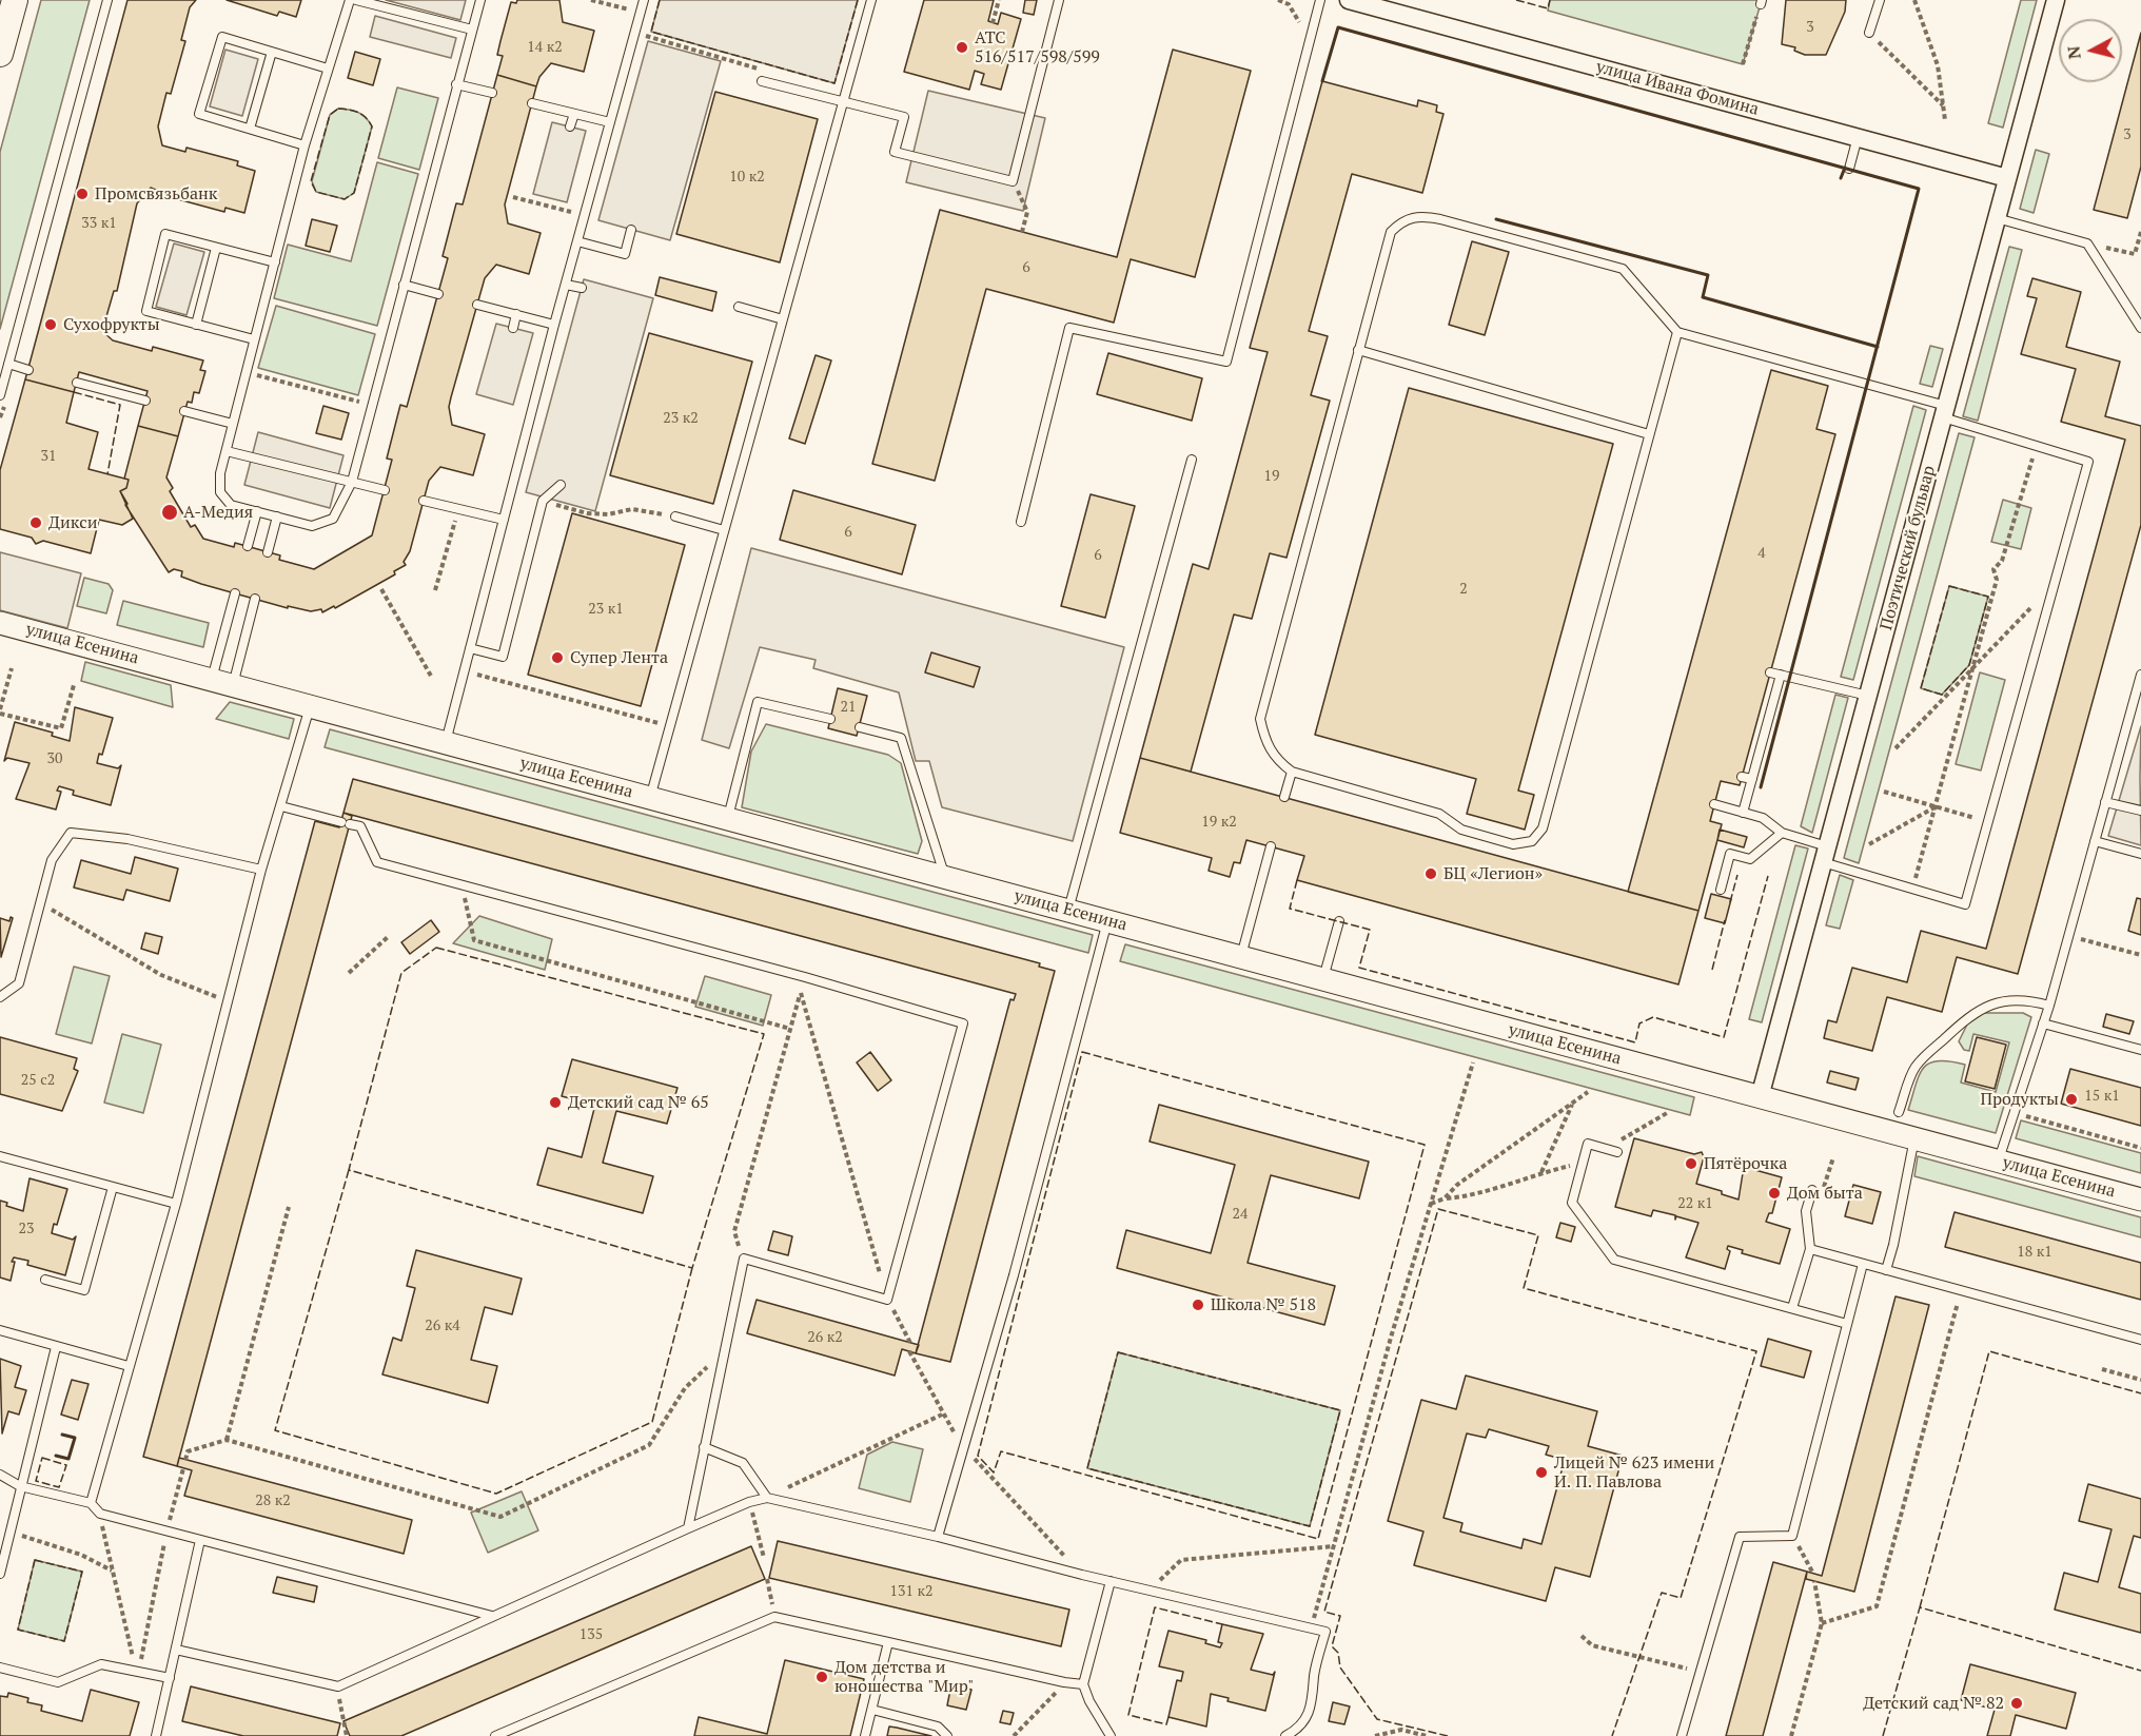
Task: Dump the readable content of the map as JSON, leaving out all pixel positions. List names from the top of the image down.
{
  "streets": {
    "street": ["улица Ивана Фомина", "Поэтический бульвар", "улица Есенина"]
  },
  "crossings": [
    ["улица Ивана Фомина", "Поэтический бульвар"],
    ["Поэтический бульвар", "улица Есенина"]
  ],
  "places": [
    "АТС 516/517/598/599",
    "Промсвязьбанк",
    "Сухофрукты",
    "А-Медия",
    "Дикси",
    "Супер Лента",
    "БЦ «Легион»",
    "Продукты",
    "Детский сад № 65",
    "Пятёрочка",
    "Дом быта",
    "Школа № 518",
    "Лицей № 623 имени И. П. Павлова",
    "Дом детства и юношества \"Мир\"",
    "Детский сад № 82"
  ],
  "house_numbers": [
    "3",
    "14 к2",
    "3",
    "10 к2",
    "33 к1",
    "6",
    "23 к2",
    "31",
    "19",
    "6",
    "4",
    "6",
    "2",
    "23 к1",
    "21",
    "30",
    "19 к2",
    "25 с2",
    "15 к1",
    "22 к1",
    "24",
    "23",
    "18 к1",
    "26 к4",
    "26 к2",
    "28 к2",
    "131 к2",
    "135"
  ],
  "north": "left"
}
